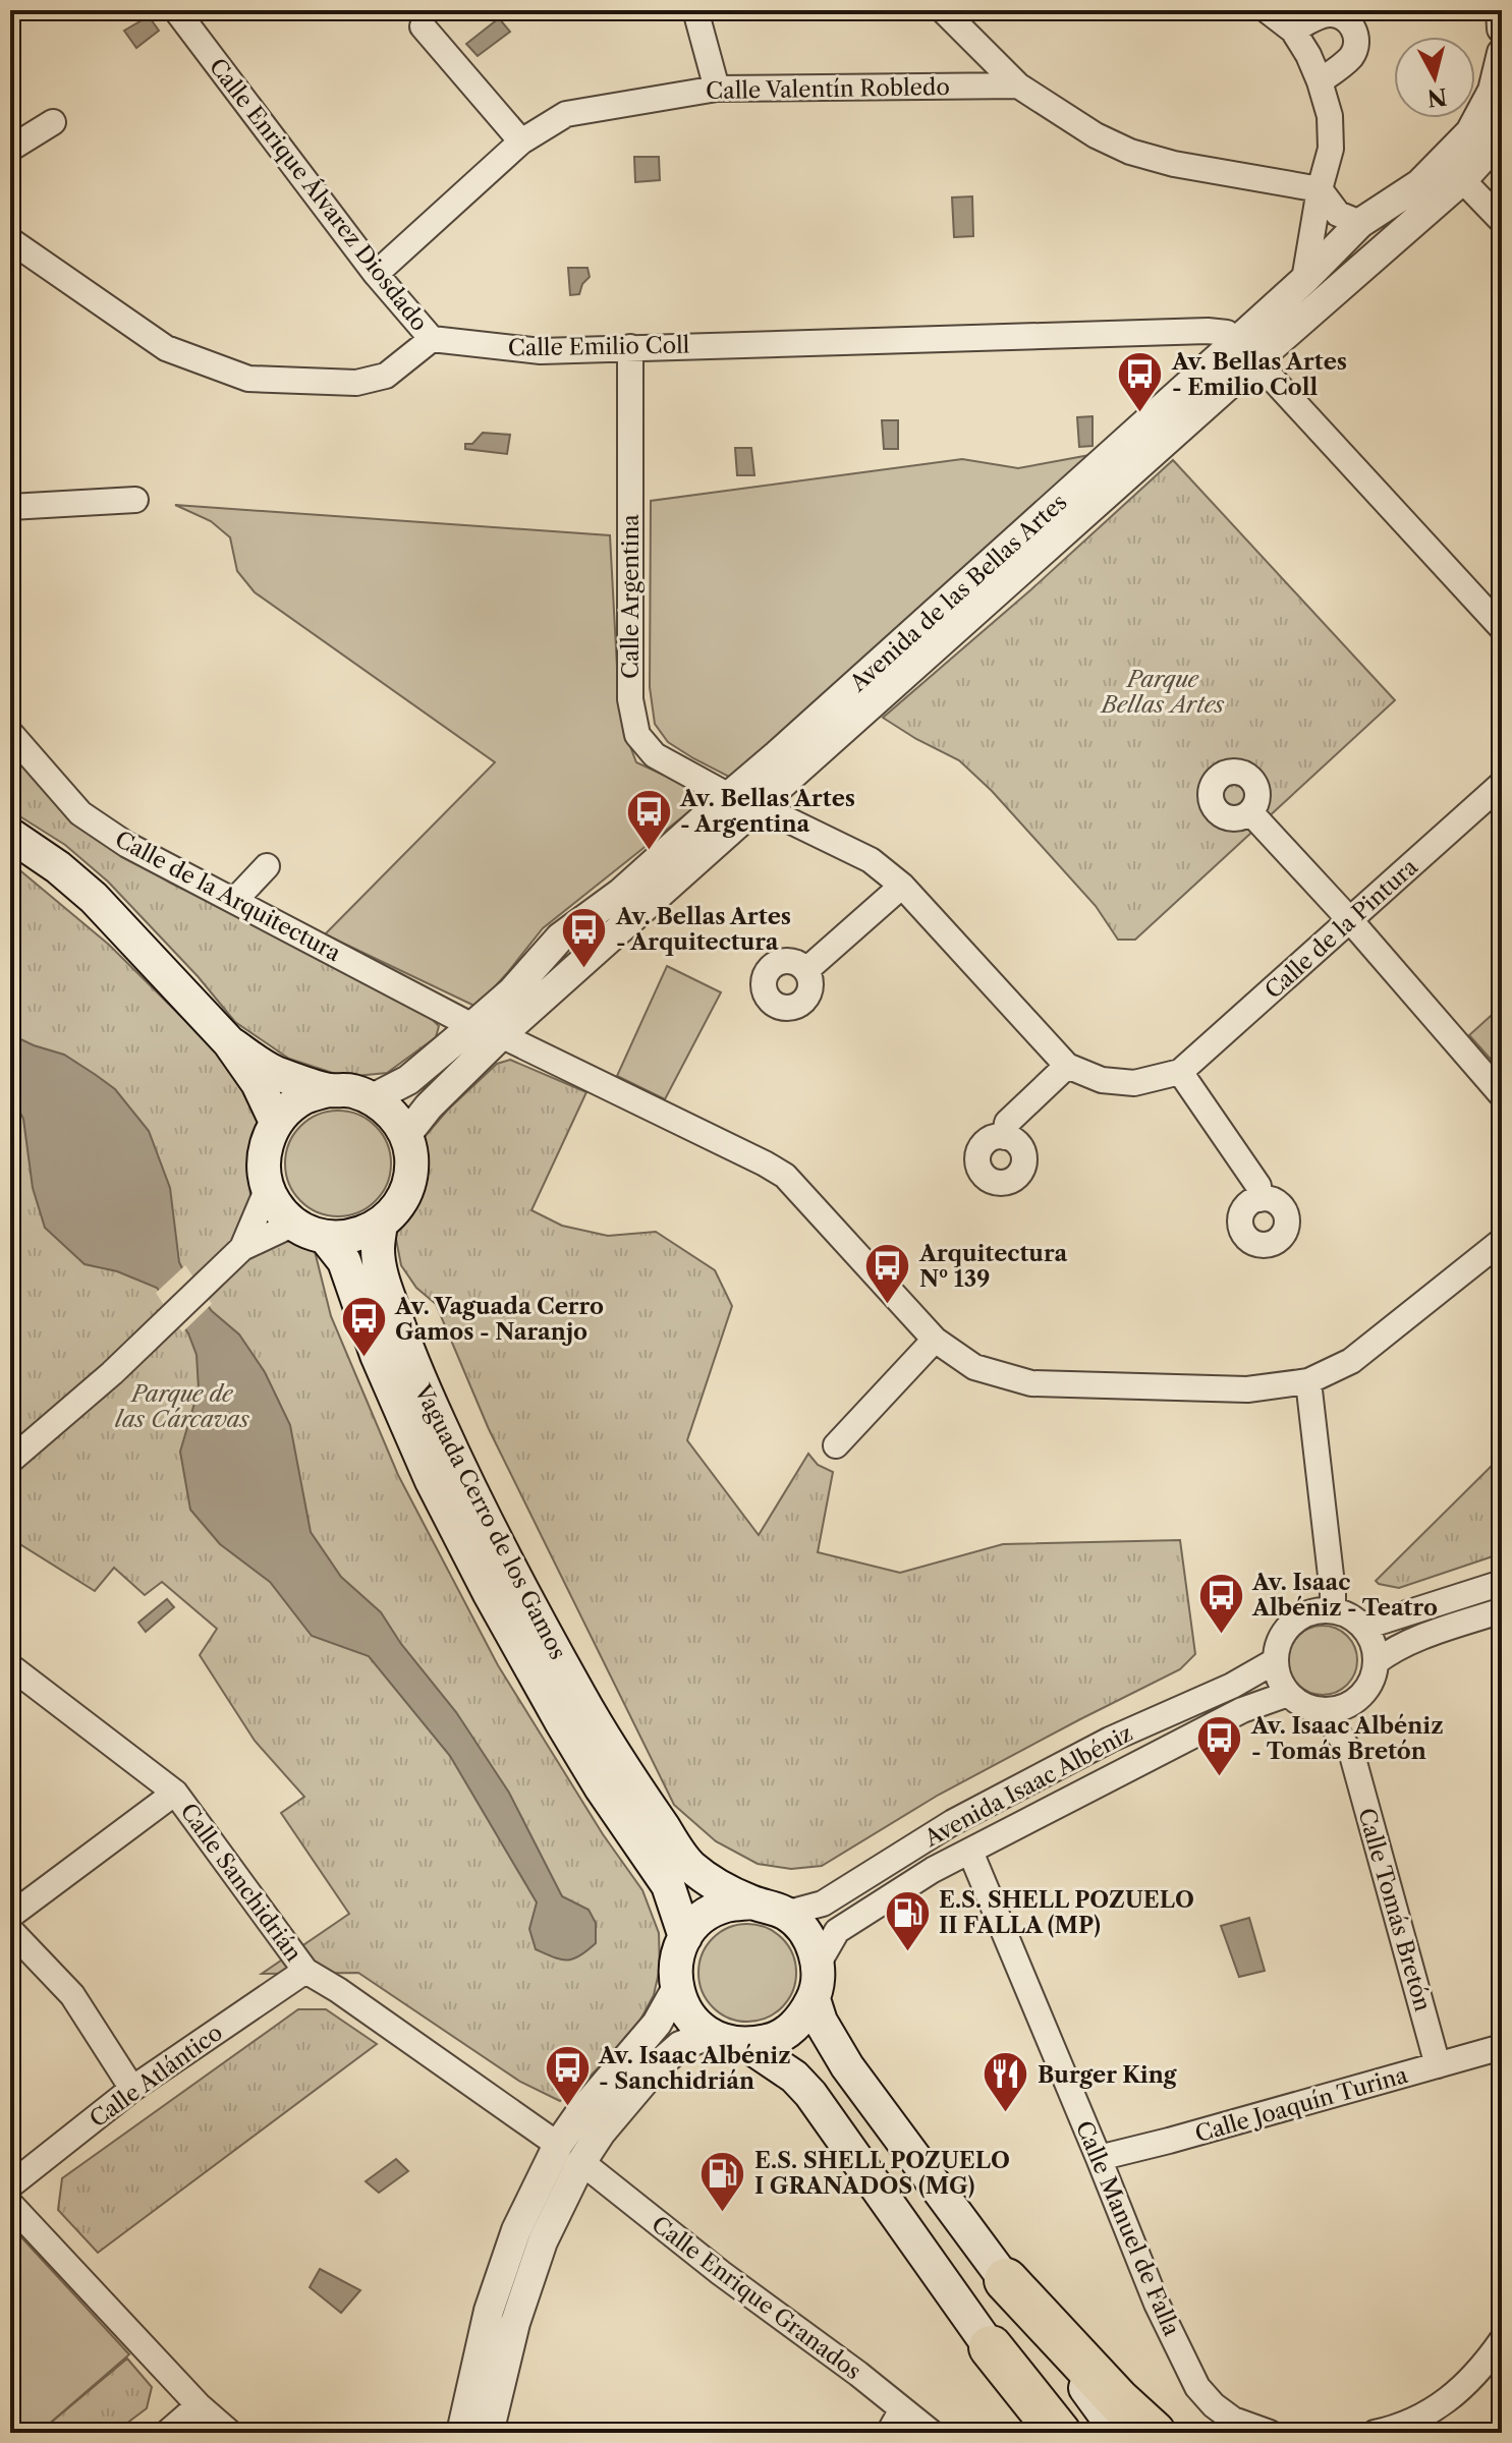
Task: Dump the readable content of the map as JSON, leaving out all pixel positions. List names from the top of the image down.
{
  "streets": {
    "main road": ["Vaguada Cerro de los Gamos"],
    "street": [
      "Calle Valentín Robledo",
      "Calle Enrique Álvarez Diosdado",
      "Calle Emilio Coll",
      "Avenida de las Bellas Artes",
      "Calle Argentina",
      "Calle de la Arquitectura",
      "Calle de la Pintura",
      "Avenida Isaac Albéniz",
      "Calle Sanchidrián",
      "Calle Tomás Bretón",
      "Calle Atlántico",
      "Calle Joaquín Turina",
      "Calle Manuel de Falla",
      "Calle Enrique Granados"
    ]
  },
  "crossings": [
    ["Calle Valentín Robledo", "Calle Enrique Álvarez Diosdado"],
    ["Calle Enrique Álvarez Diosdado", "Calle Emilio Coll"],
    ["Calle Emilio Coll", "Avenida de las Bellas Artes"],
    ["Calle Emilio Coll", "Calle Argentina"],
    ["Avenida de las Bellas Artes", "Calle Argentina"],
    ["Avenida de las Bellas Artes", "Calle de la Arquitectura"],
    ["Avenida de las Bellas Artes", "Calle de la Pintura"],
    ["Avenida de las Bellas Artes", "Vaguada Cerro de los Gamos"],
    ["Calle Argentina", "Calle de la Pintura"],
    ["Vaguada Cerro de los Gamos", "Avenida Isaac Albéniz"],
    ["Avenida Isaac Albéniz", "Calle Tomás Bretón"],
    ["Avenida Isaac Albéniz", "Calle Manuel de Falla"],
    ["Calle Sanchidrián", "Calle Atlántico"],
    ["Calle Tomás Bretón", "Calle Joaquín Turina"],
    ["Calle Joaquín Turina", "Calle Manuel de Falla"]
  ],
  "parks": ["Parque Bellas Artes", "Parque de las Cárcavas"],
  "places": {
    "bus stop": [
      "Av. Bellas Artes - Emilio Coll",
      "Av. Bellas Artes - Argentina",
      "Av. Bellas Artes - Arquitectura",
      "Arquitectura Nº 139",
      "Av. Vaguada Cerro Gamos - Naranjo",
      "Av. Isaac Albéniz - Teatro",
      "Av. Isaac Albéniz - Tomás Bretón",
      "Av. Isaac Albéniz - Sanchidrián"
    ],
    "fuel station": ["E.S. SHELL POZUELO II FALLA (MP)", "E.S. SHELL POZUELO I GRANADOS (MG)"],
    "restaurant": ["Burger King"]
  },
  "north": "bottom"
}
